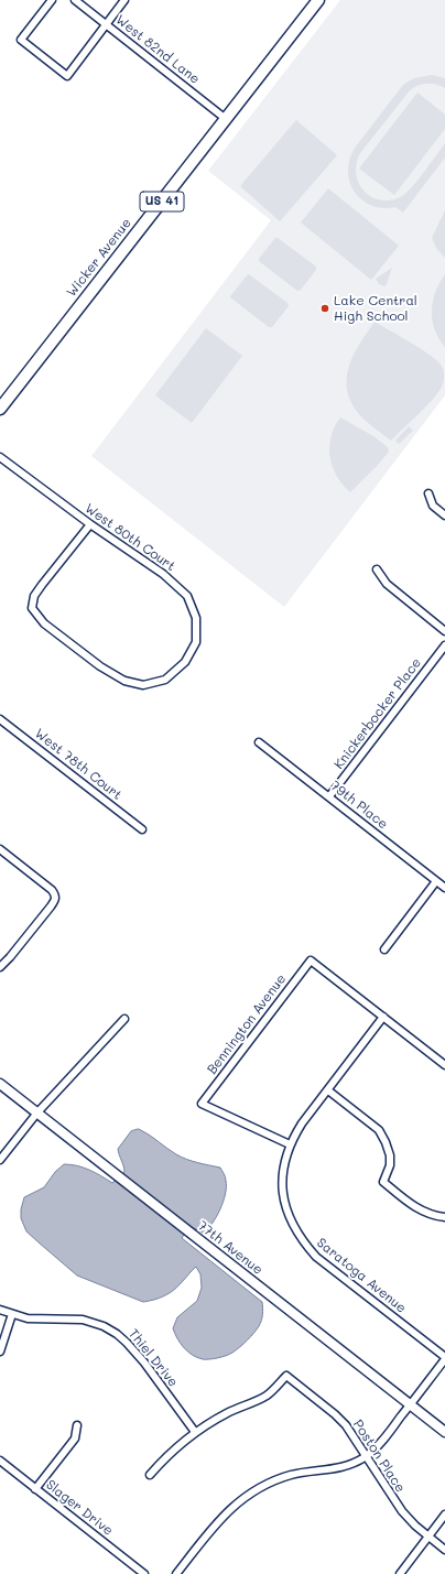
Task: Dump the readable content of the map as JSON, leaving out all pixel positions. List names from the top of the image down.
{
  "streets": {
    "highway": ["US 41", "Wicker Avenue"],
    "street": [
      "West 82nd Lane",
      "West 80th Court",
      "Knickerbocker Place",
      "West 78th Court",
      "79th Place",
      "Bennington Avenue",
      "77th Avenue",
      "Saratoga Avenue",
      "Thiel Drive",
      "Poston Place",
      "Slager Drive"
    ]
  },
  "crossings": [
    ["West 82nd Lane", "Wicker Avenue"],
    ["Knickerbocker Place", "79th Place"],
    ["Bennington Avenue", "Saratoga Avenue"],
    ["Thiel Drive", "Poston Place"]
  ],
  "places": ["Lake Central High School"]
}
